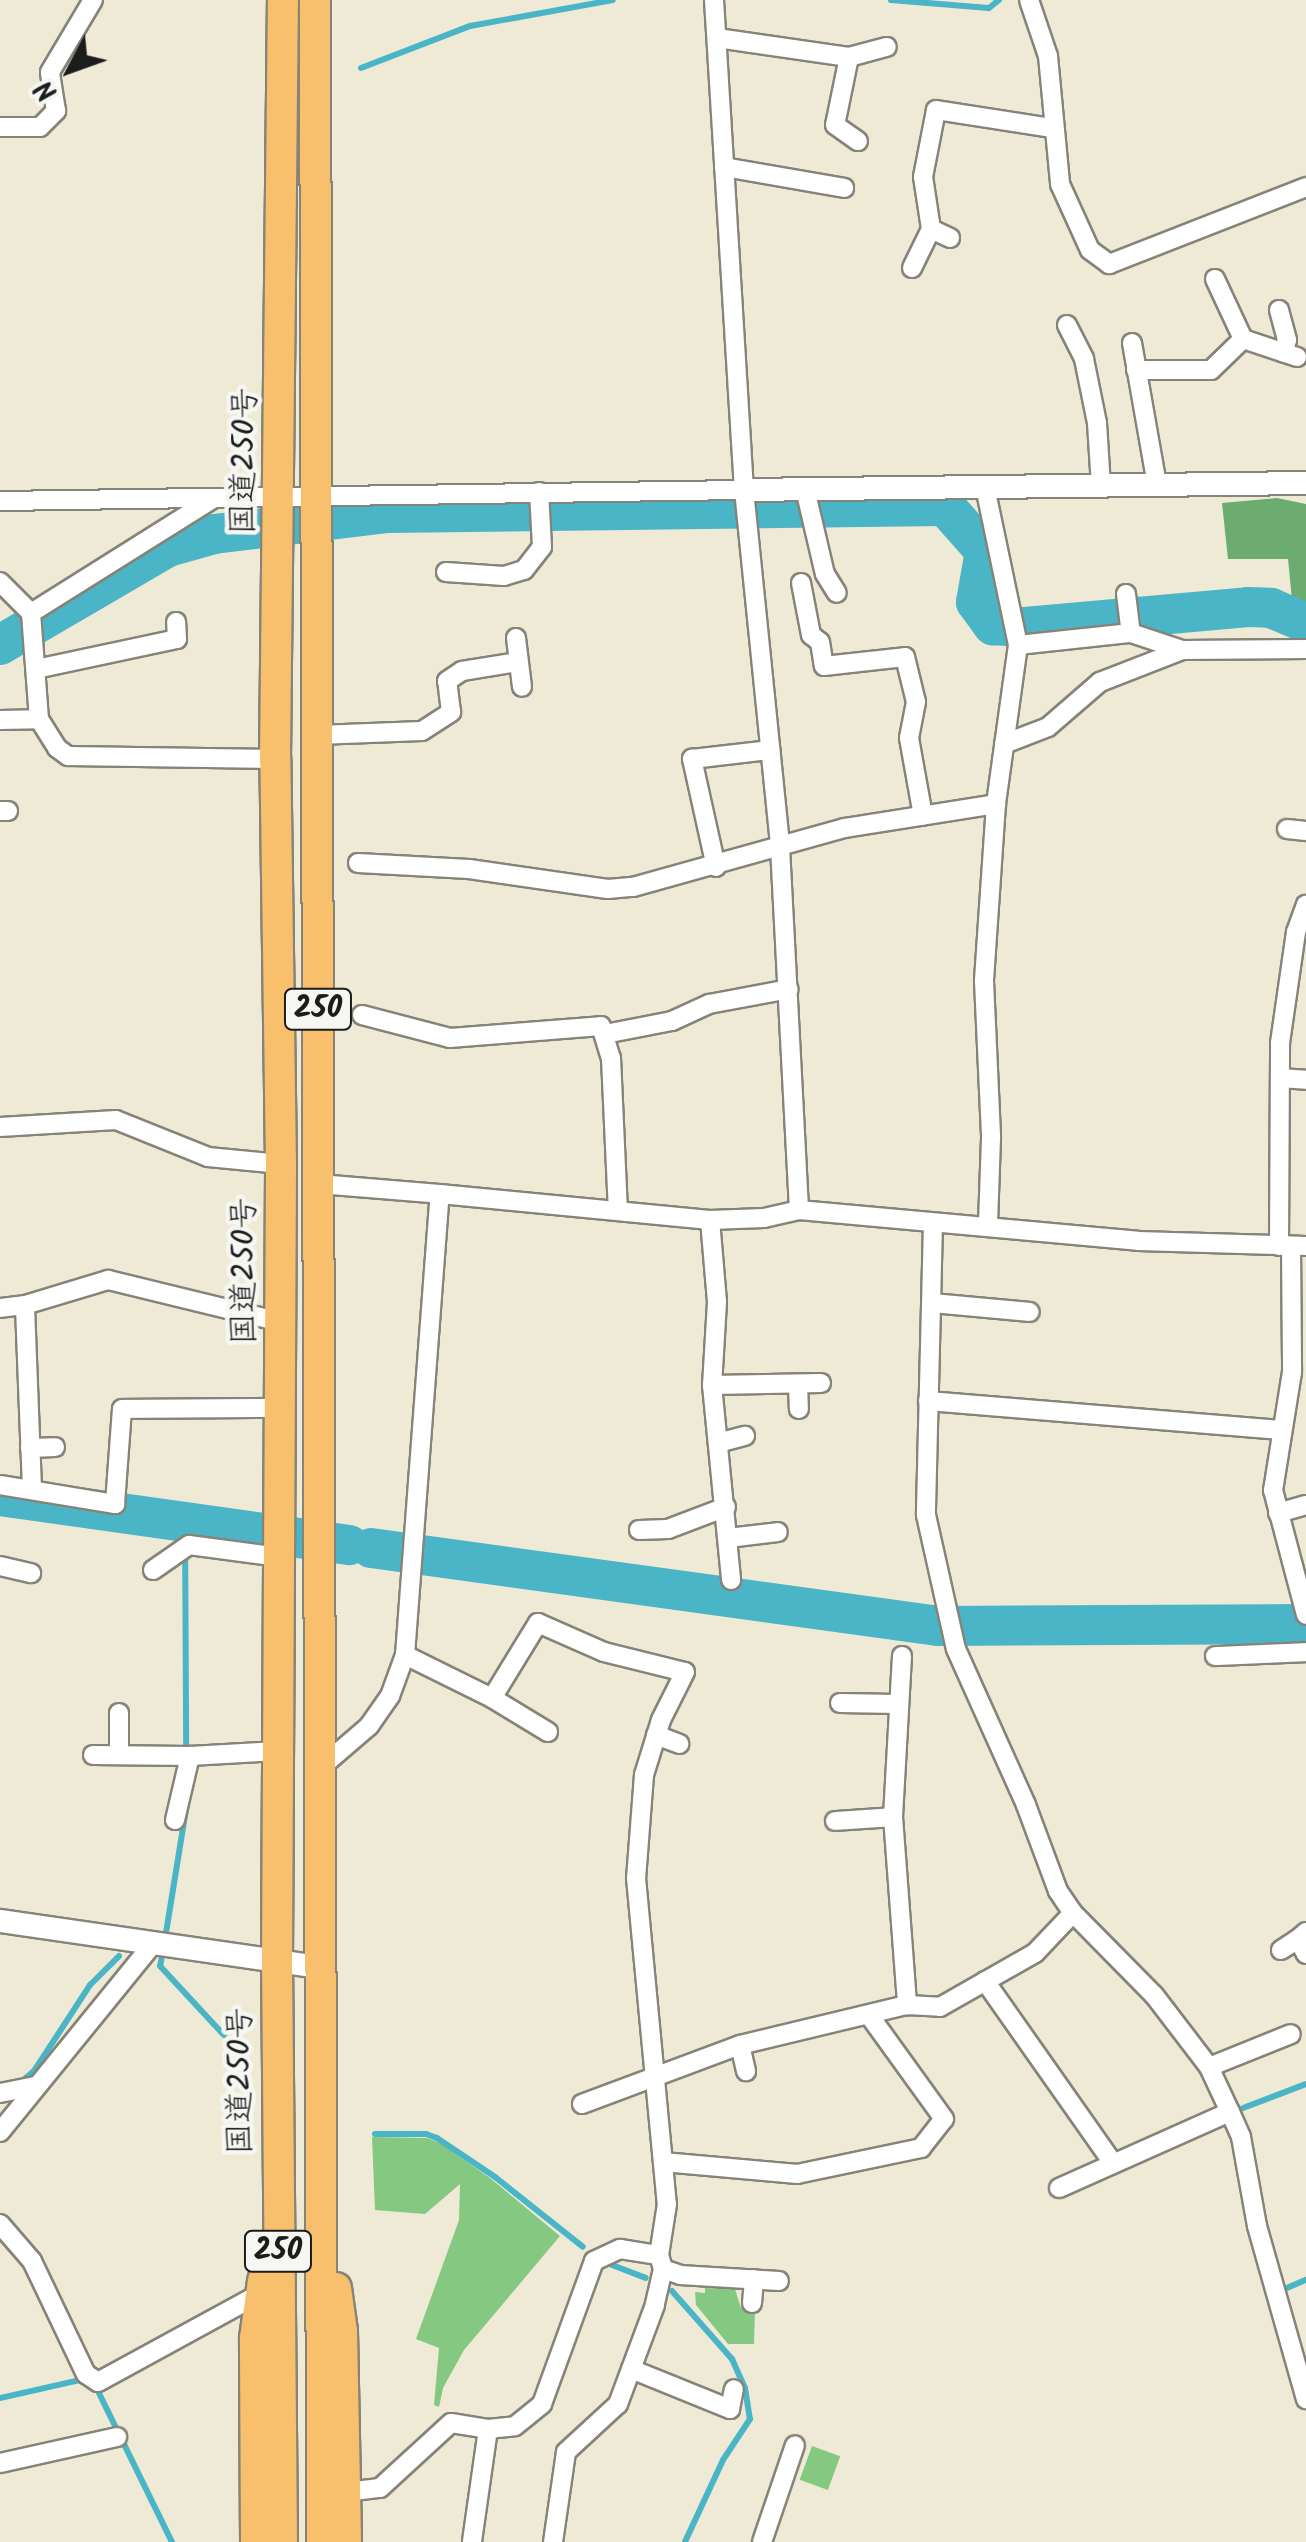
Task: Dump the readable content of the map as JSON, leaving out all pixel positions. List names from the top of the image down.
{
  "streets": {
    "highway": ["国道250号", "250"]
  },
  "north": "bottom left"
}
